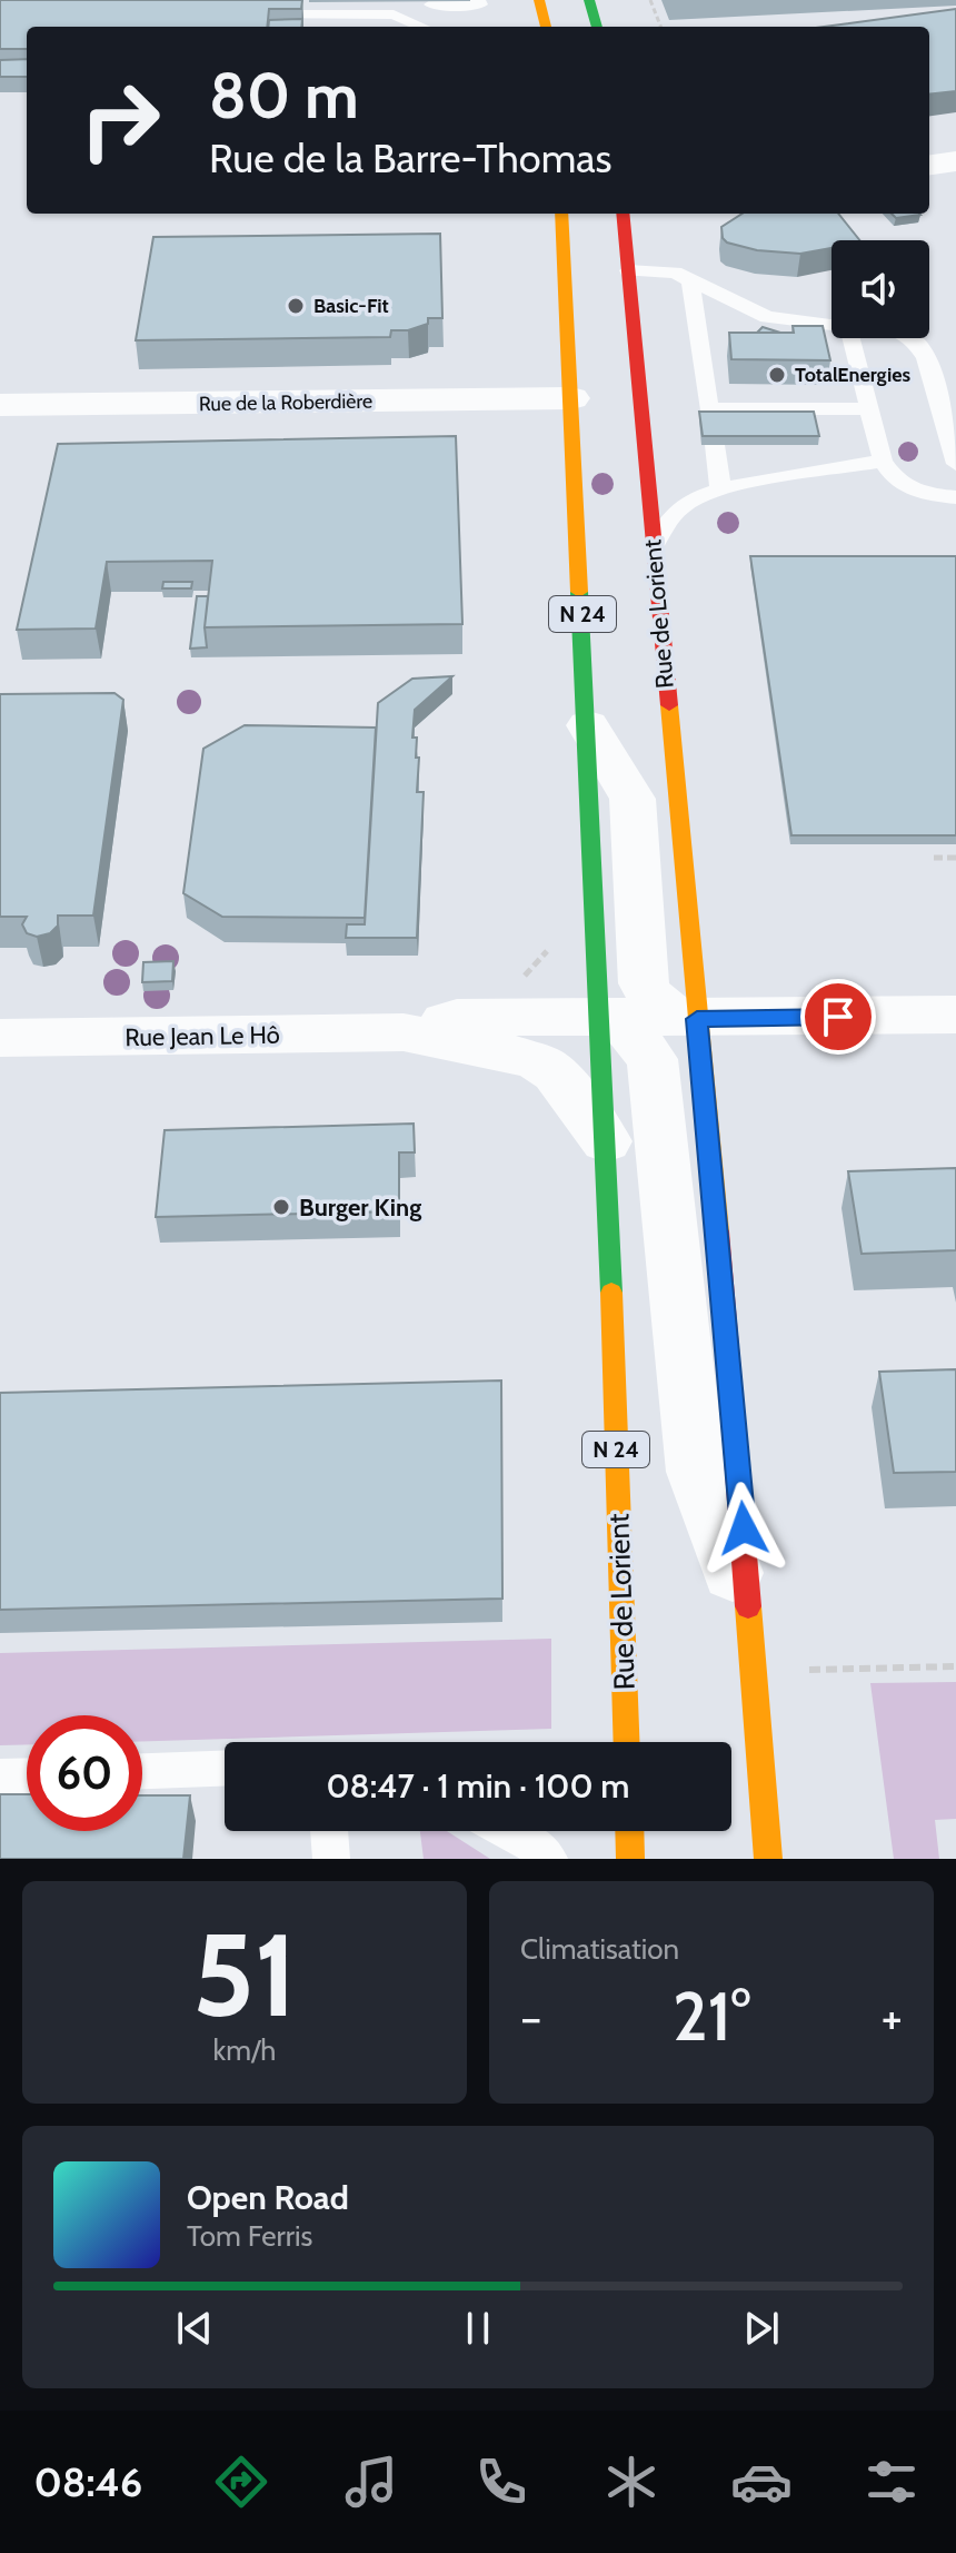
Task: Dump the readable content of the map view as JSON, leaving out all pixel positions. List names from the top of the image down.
{
  "streets": {
    "main road": ["N 24", "Rue de Lorient"],
    "street": ["Rue de la Roberdière", "Rue Jean Le Hô"]
  },
  "crossings": [
    ["Rue de la Roberdière", "Rue de Lorient"],
    ["Rue de Lorient", "Rue Jean Le Hô"]
  ],
  "places": ["Basic-Fit", "TotalEnergies", "Burger King"],
  "page": {
    "turn": ["80 m", "Rue de la Barre-Thomas"],
    "limit": "60",
    "trip": "08:47 · 1 min · 100 m",
    "tile": [
      ["51", "km/h"],
      "Climatisation"
    ],
    "heat": ["−", "21°", "+"],
    "song": ["Open Road", "Tom Ferris"],
    "tabs": "08:46"
  }
}
